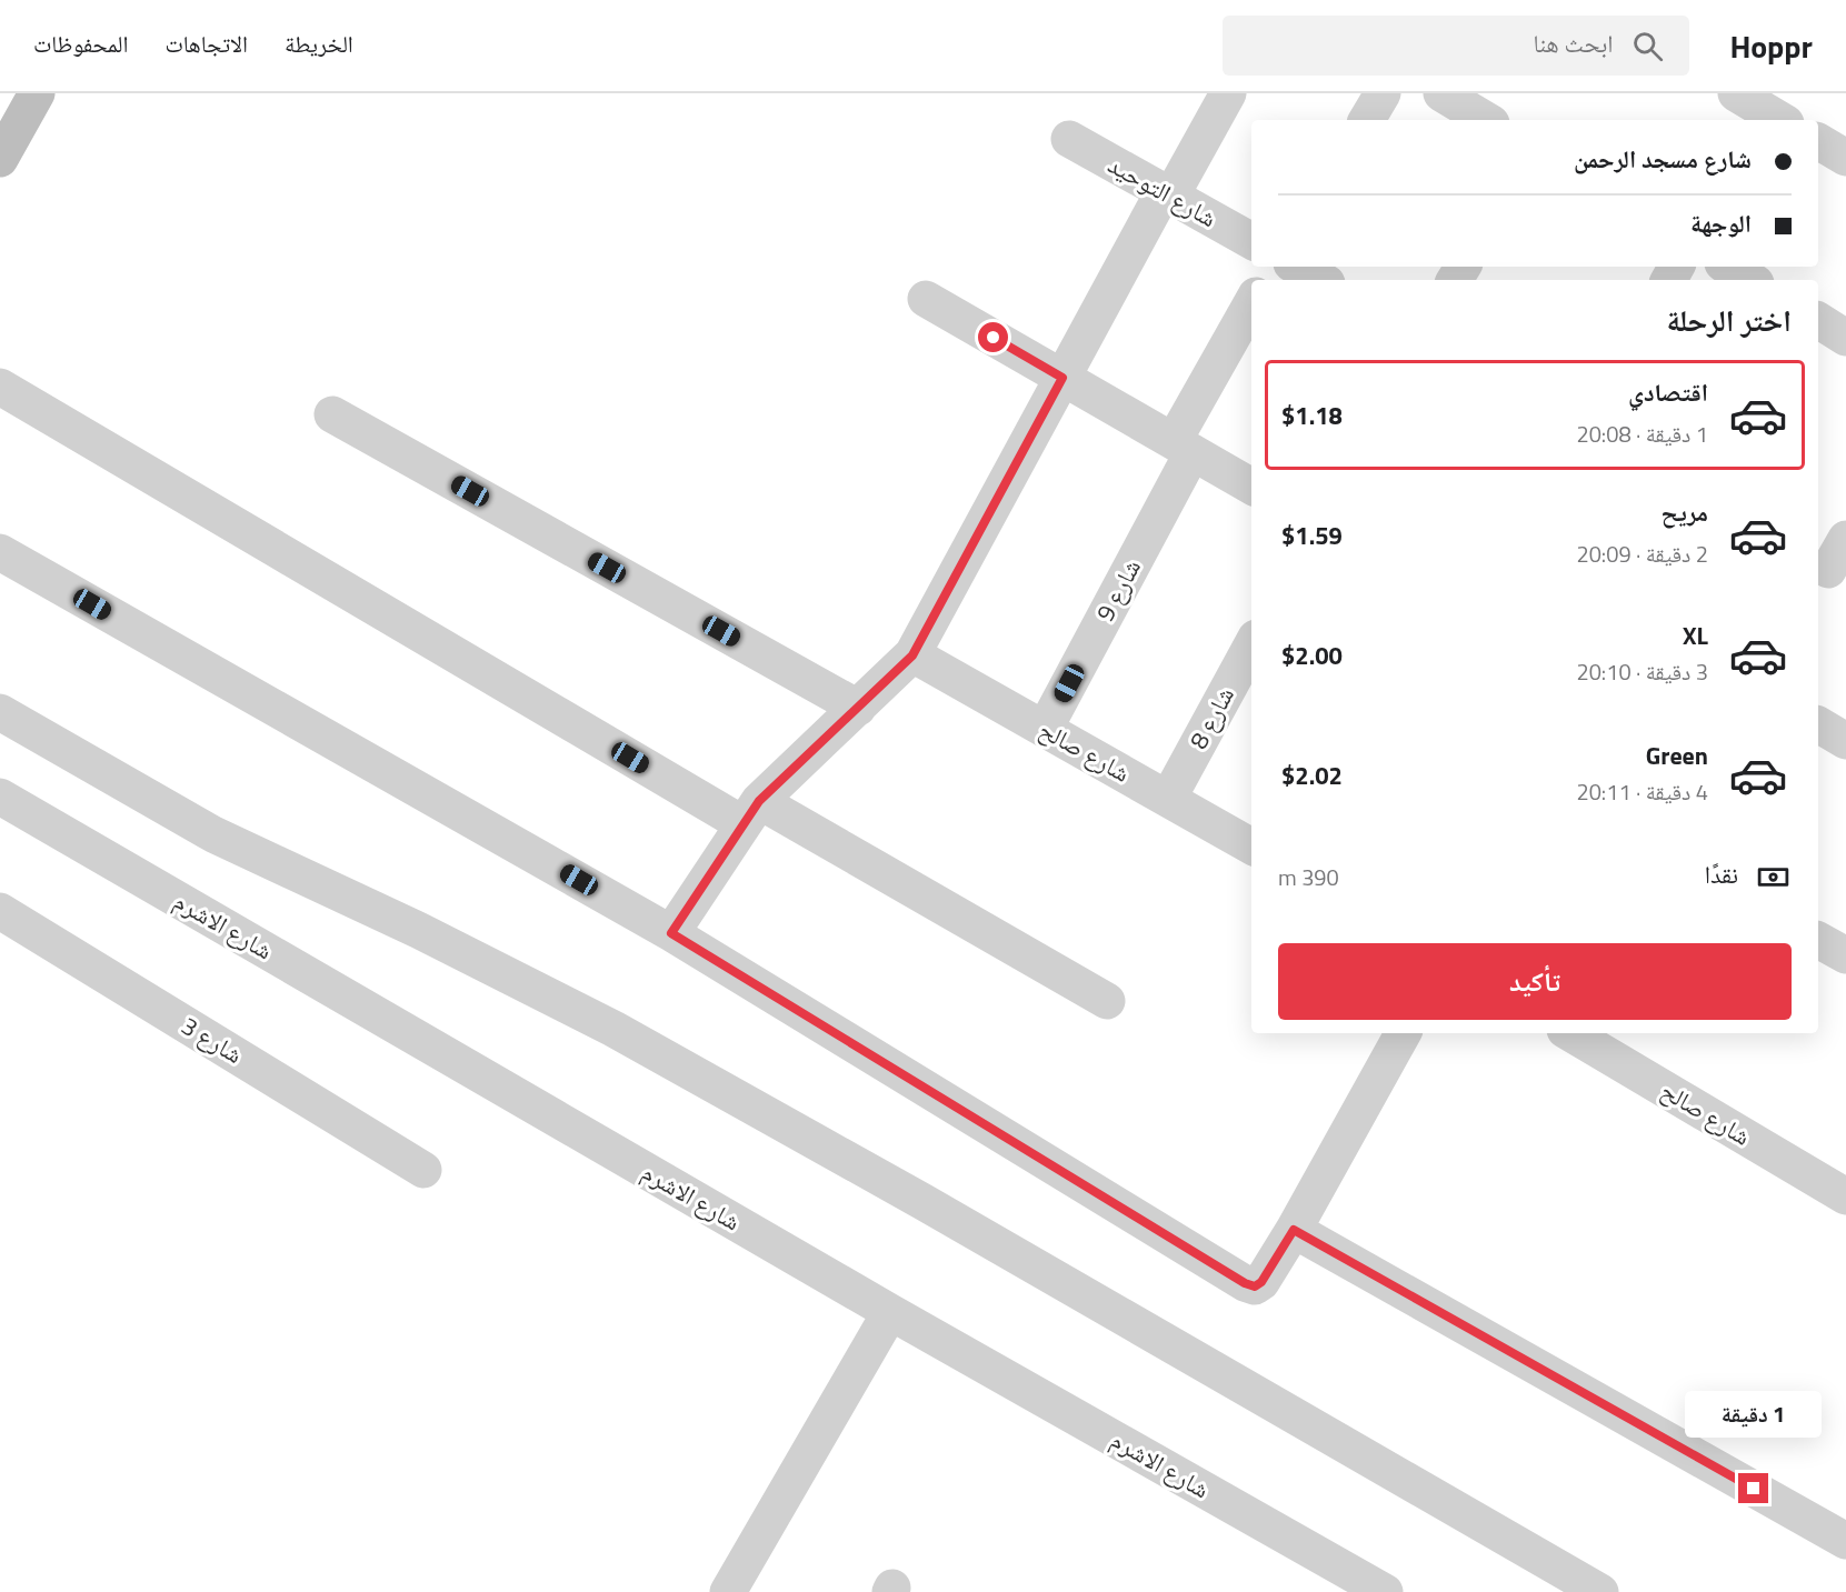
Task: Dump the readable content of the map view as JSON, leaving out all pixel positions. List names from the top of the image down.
{
  "streets": {
    "street": [
      "شارع التوحيد",
      "شارع 9",
      "شارع 8",
      "شارع صالح",
      "شارع الاشرم",
      "شارع 3"
    ]
  },
  "crossings": [
    ["شارع 9", "شارع صالح"],
    ["شارع 8", "شارع صالح"]
  ],
  "page": {
    "header": "Hoppr",
    "search": "ابحث هنا",
    "nav": ["الخريطة", "الاتجاهات", "المحفوظات"],
    "banner": ["شارع مسجد الرحمن", "الوجهة"],
    "heading": "اختر الرحلة",
    "list": [
      {
        "name": "اقتصادي",
        "note": "1 دقيقة · 20:08",
        "value": "$1.18"
      },
      {
        "name": "مريح",
        "note": "2 دقيقة · 20:09",
        "value": "$1.59"
      },
      {
        "name": "XL",
        "note": "3 دقيقة · 20:10",
        "value": "$2.00"
      },
      {
        "name": "Green",
        "note": "4 دقيقة · 20:11",
        "value": "$2.02"
      }
    ],
    "pay": ["نقدًا", "390 m"],
    "buttons": "تأكيد",
    "bubble": "1 دقيقة"
  }
}
